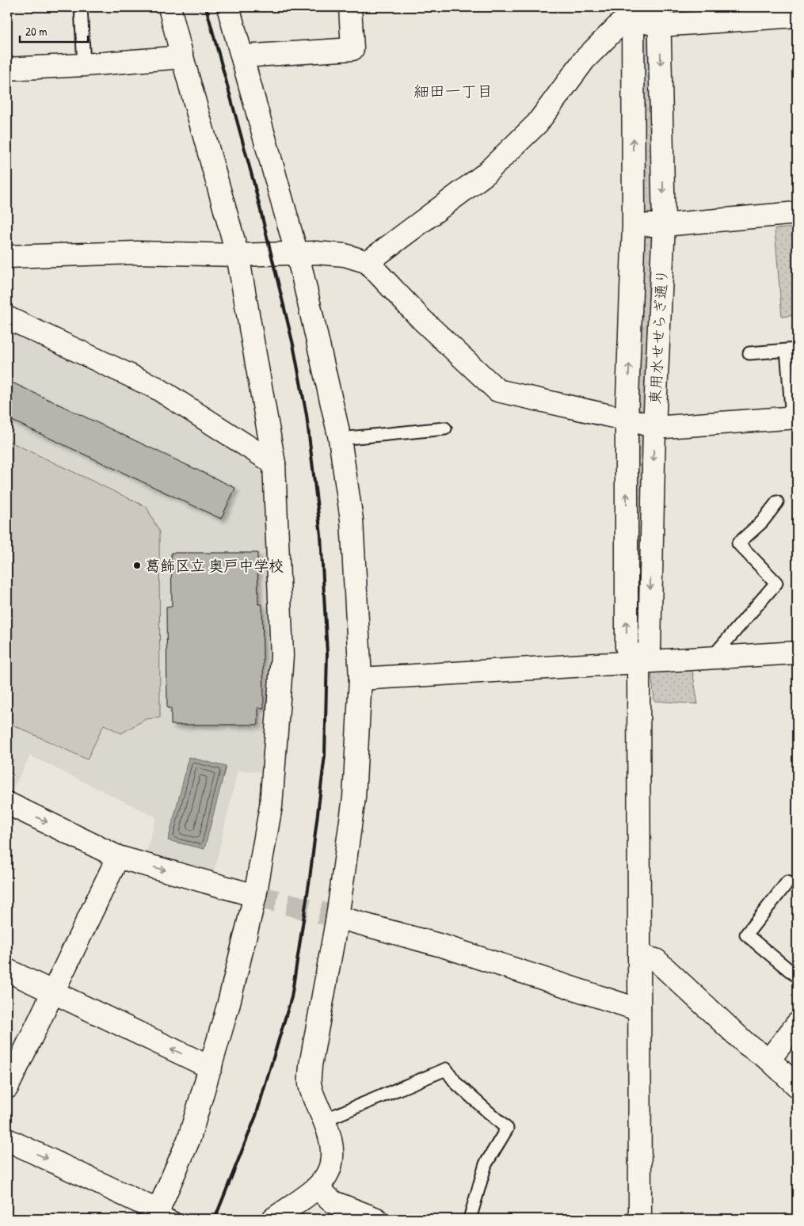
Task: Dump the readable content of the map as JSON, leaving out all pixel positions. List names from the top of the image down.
{
  "streets": {
    "street": ["東用水せせらぎ通り"]
  },
  "districts": ["細田一丁目"],
  "places": ["葛飾区立 奥戸中学校"],
  "scale_bar": "20 m"
}
